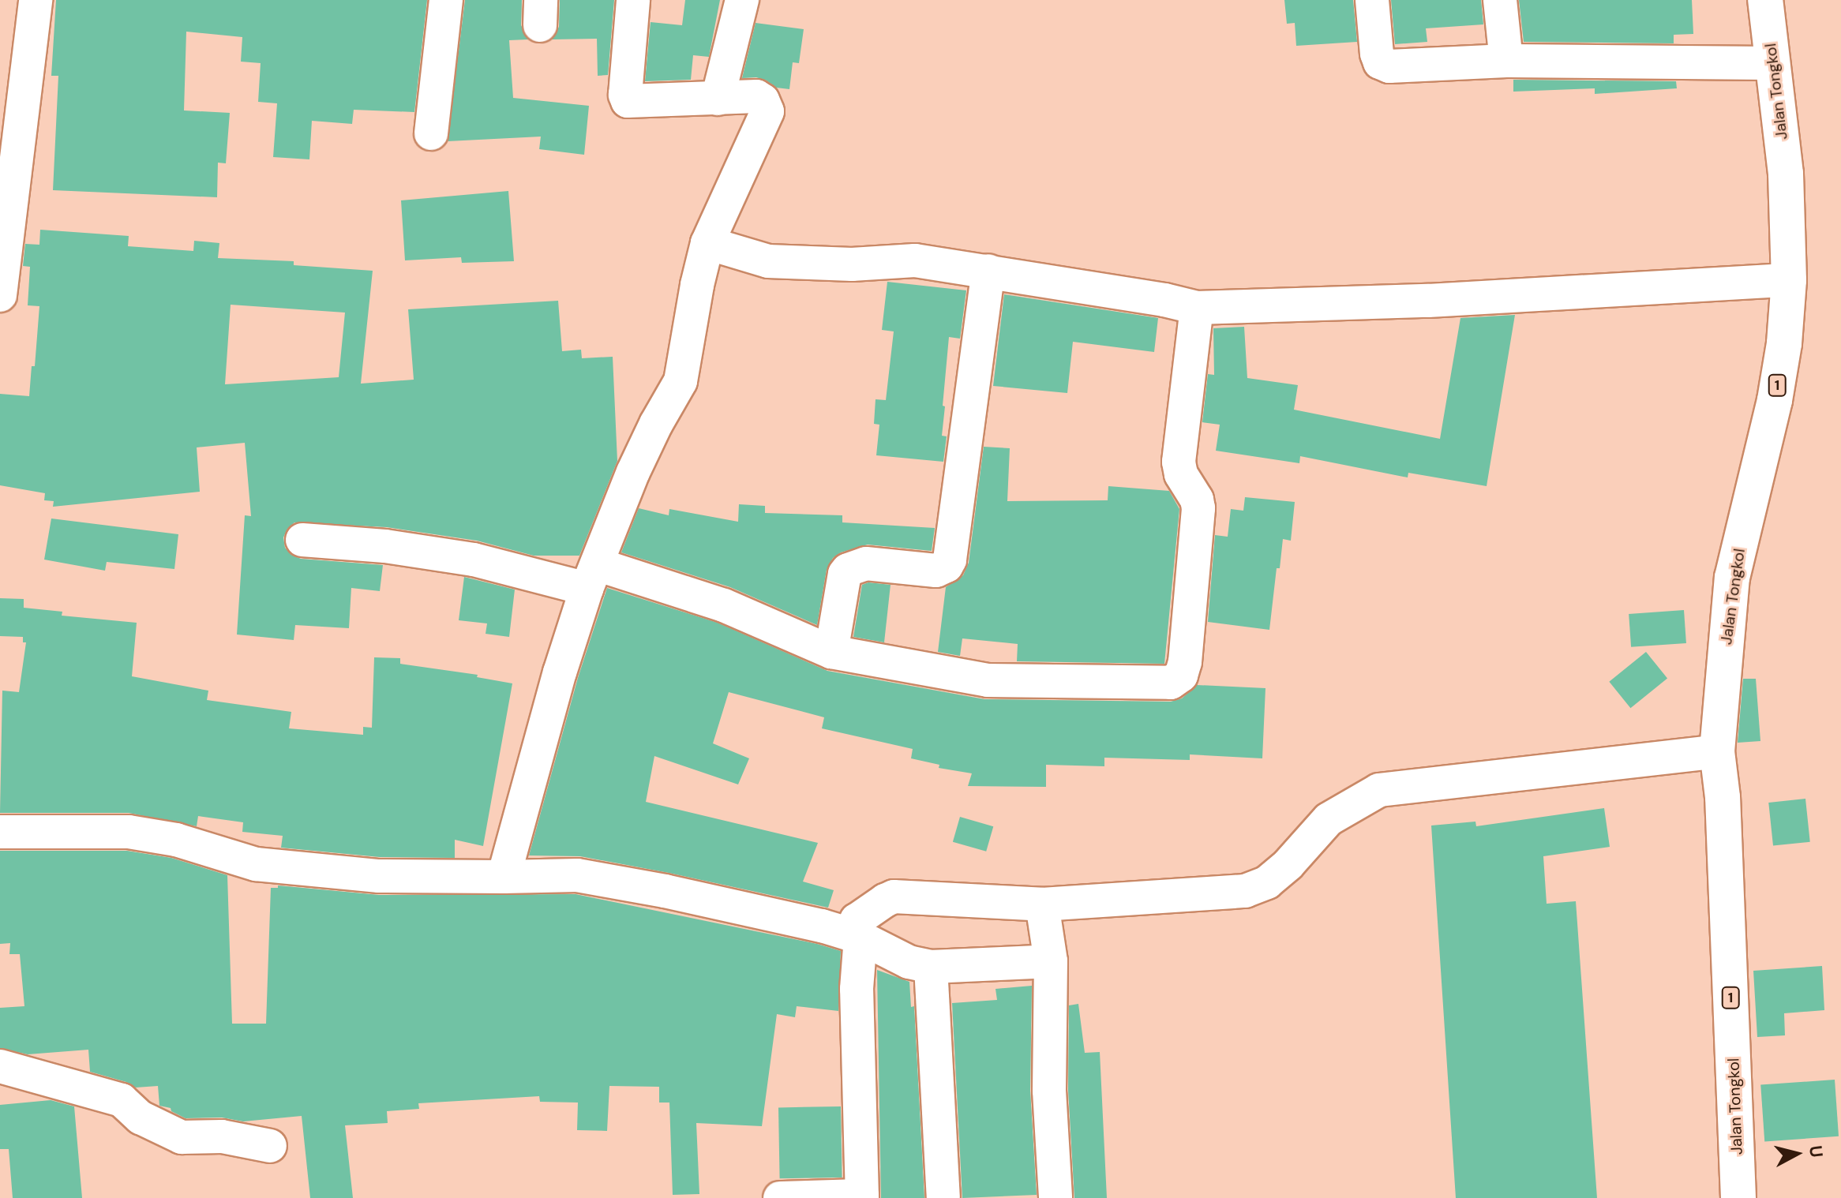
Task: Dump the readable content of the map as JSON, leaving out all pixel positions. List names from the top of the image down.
{
  "streets": {
    "highway": ["Jalan Tongkol", "1"]
  },
  "north": "right"
}
